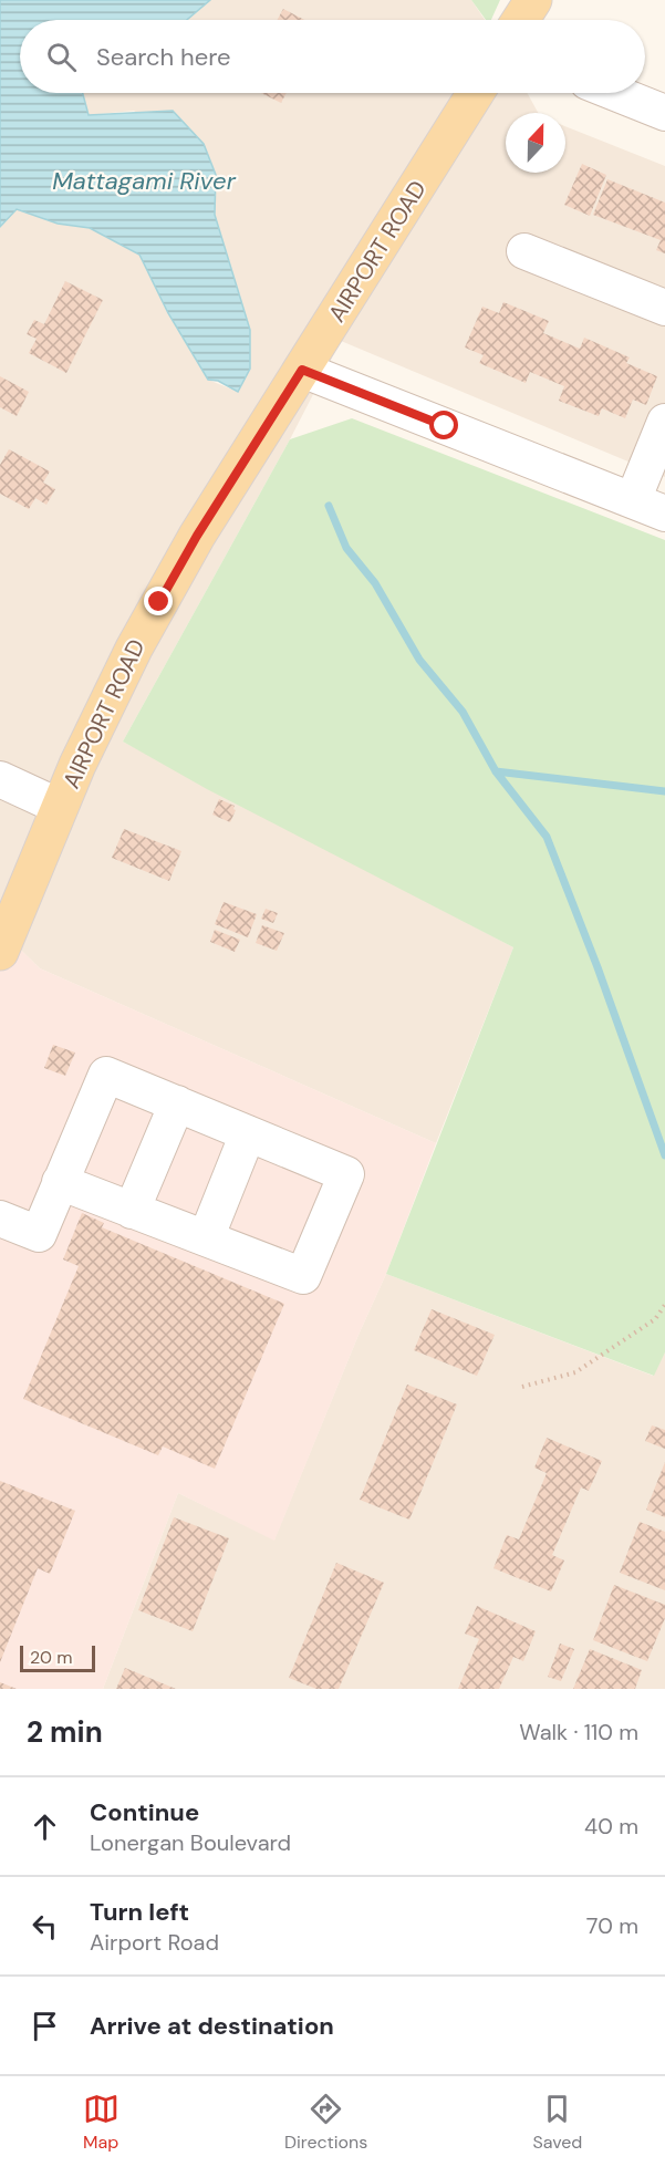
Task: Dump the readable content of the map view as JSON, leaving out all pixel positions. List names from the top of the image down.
{
  "streets": {
    "main road": ["AIRPORT ROAD"]
  },
  "water": ["Mattagami River"],
  "scale_bar": "20 m",
  "north": "top",
  "page": {
    "search": "Search here",
    "scale": "20 m",
    "heading": ["2 min", "Walk · 110 m"],
    "list": [
      ["Continue", "Lonergan Boulevard", "40 m"],
      ["Turn left", "Airport Road", "70 m"],
      "Arrive at destination"
    ],
    "nav": ["Map", "Directions", "Saved"]
  }
}
